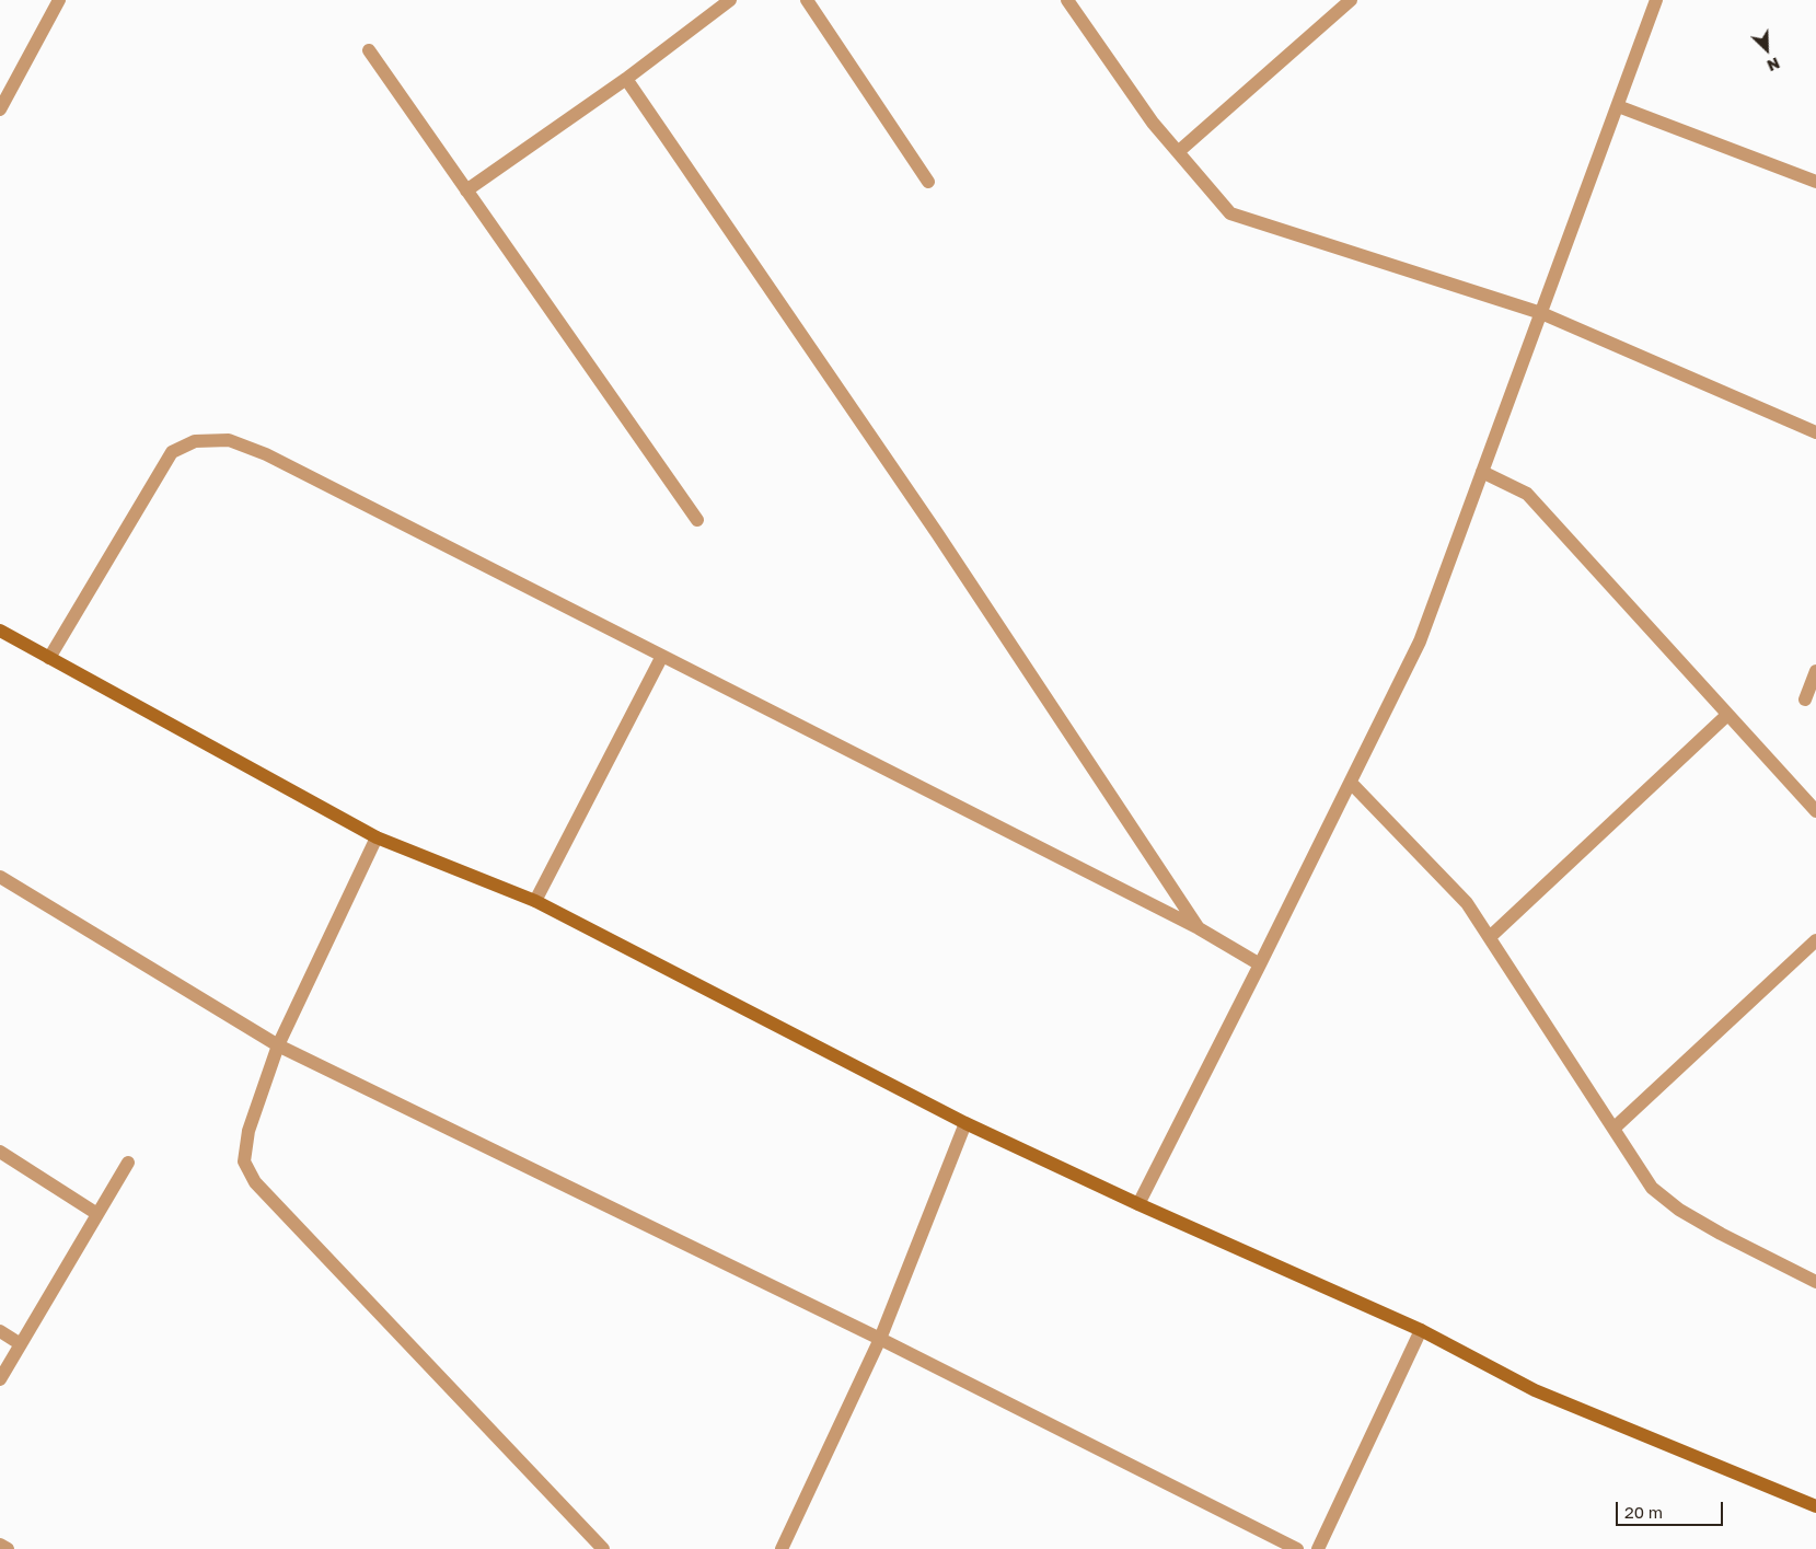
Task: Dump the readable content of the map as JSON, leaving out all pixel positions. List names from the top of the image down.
{
  "scale_bar": "20 m",
  "north": "bottom right"
}
